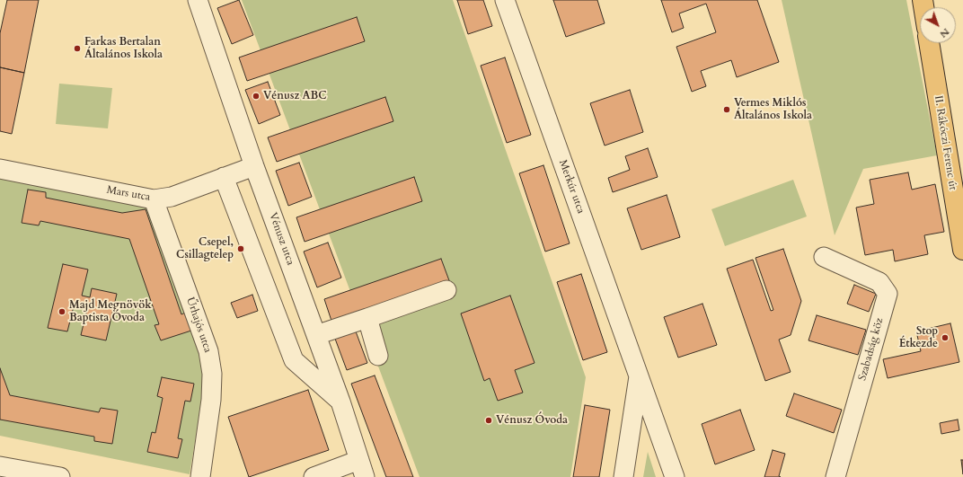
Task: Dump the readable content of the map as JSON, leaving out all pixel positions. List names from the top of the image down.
{
  "streets": {
    "main road": ["II. Rákóczi Ferenc út"],
    "street": [
      "Merkúr utca",
      "Mars utca",
      "Vénusz utca",
      "Űrhajós utca",
      "Szabadság köz"
    ]
  },
  "crossings": [
    ["Mars utca", "Vénusz utca"],
    ["Mars utca", "Űrhajós utca"]
  ],
  "places": [
    "Farkas Bertalan Általános Iskola",
    "Vénusz ABC",
    "Vermes Miklós Általános Iskola",
    "Csepel, Csillagtelep",
    "Majd Megnövök Baptista Óvoda",
    "Stop Étkezde",
    "Vénusz Óvoda"
  ],
  "north": "bottom right"
}
